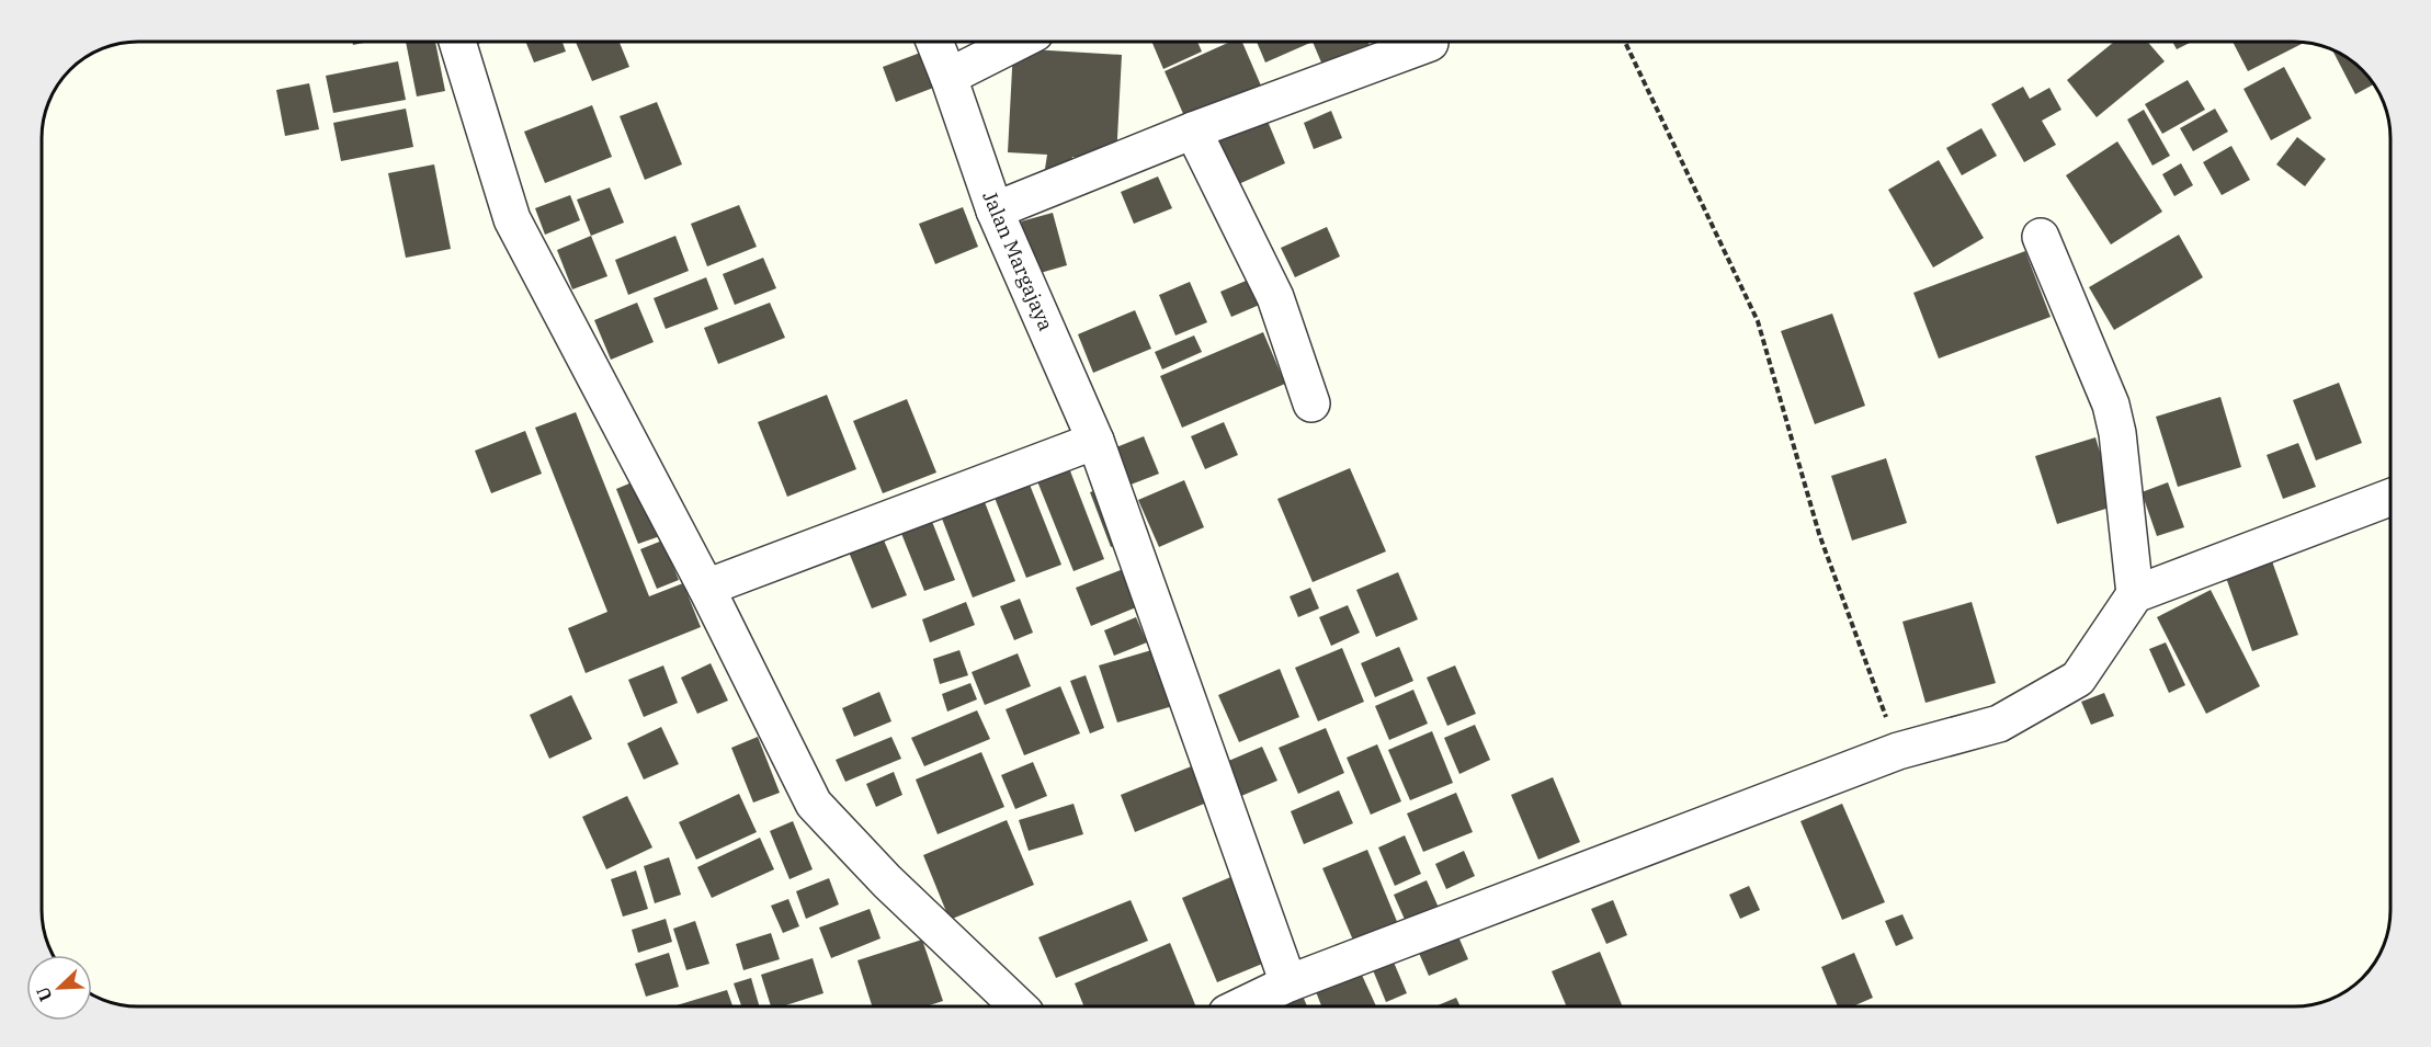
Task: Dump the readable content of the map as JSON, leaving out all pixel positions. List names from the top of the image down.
{
  "streets": {
    "street": ["Jalan Margajaya"]
  },
  "north": "bottom left"
}
